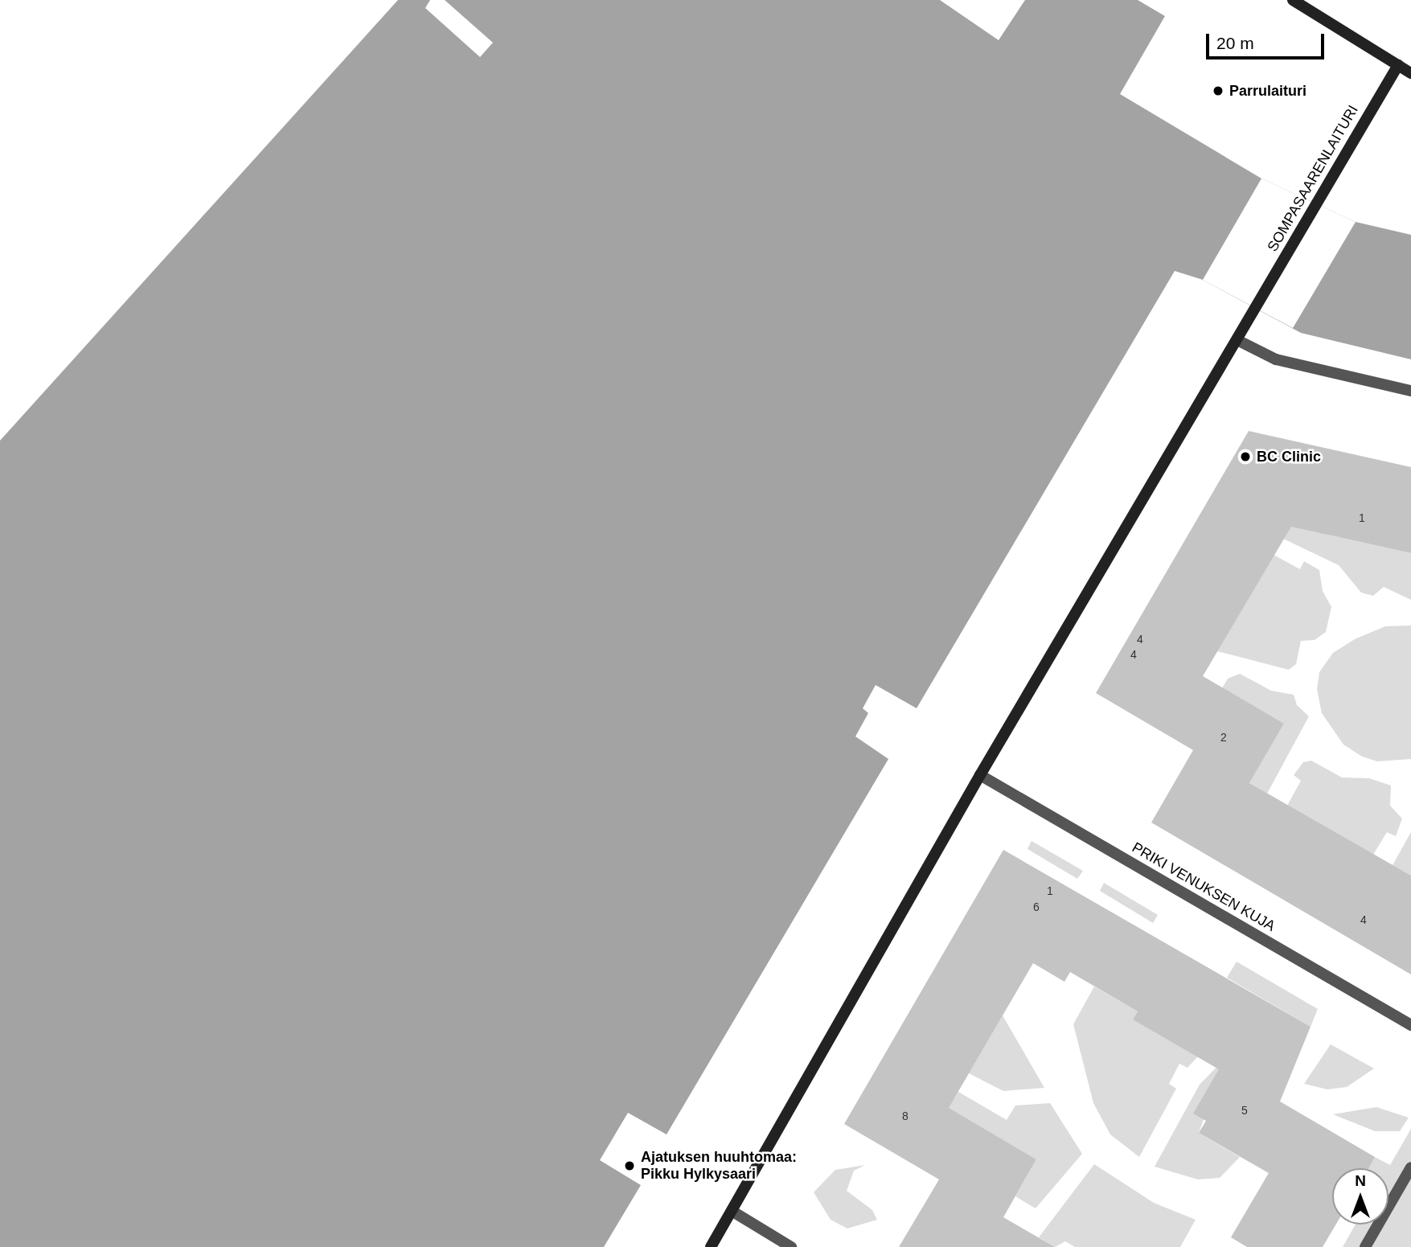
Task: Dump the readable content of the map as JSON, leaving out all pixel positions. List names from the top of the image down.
{
  "streets": {
    "street": ["SOMPASAARENLAITURI", "PRIKI VENUKSEN KUJA"]
  },
  "crossings": [
    ["SOMPASAARENLAITURI", "PRIKI VENUKSEN KUJA"]
  ],
  "places": ["Parrulaituri", "BC Clinic", "Ajatuksen huuhtomaa: Pikku Hylkysaari"],
  "house_numbers": [
    "1",
    "4",
    "4",
    "2",
    "1",
    "6",
    "4",
    "5",
    "8"
  ],
  "scale_bar": "20 m",
  "north": "top"
}
